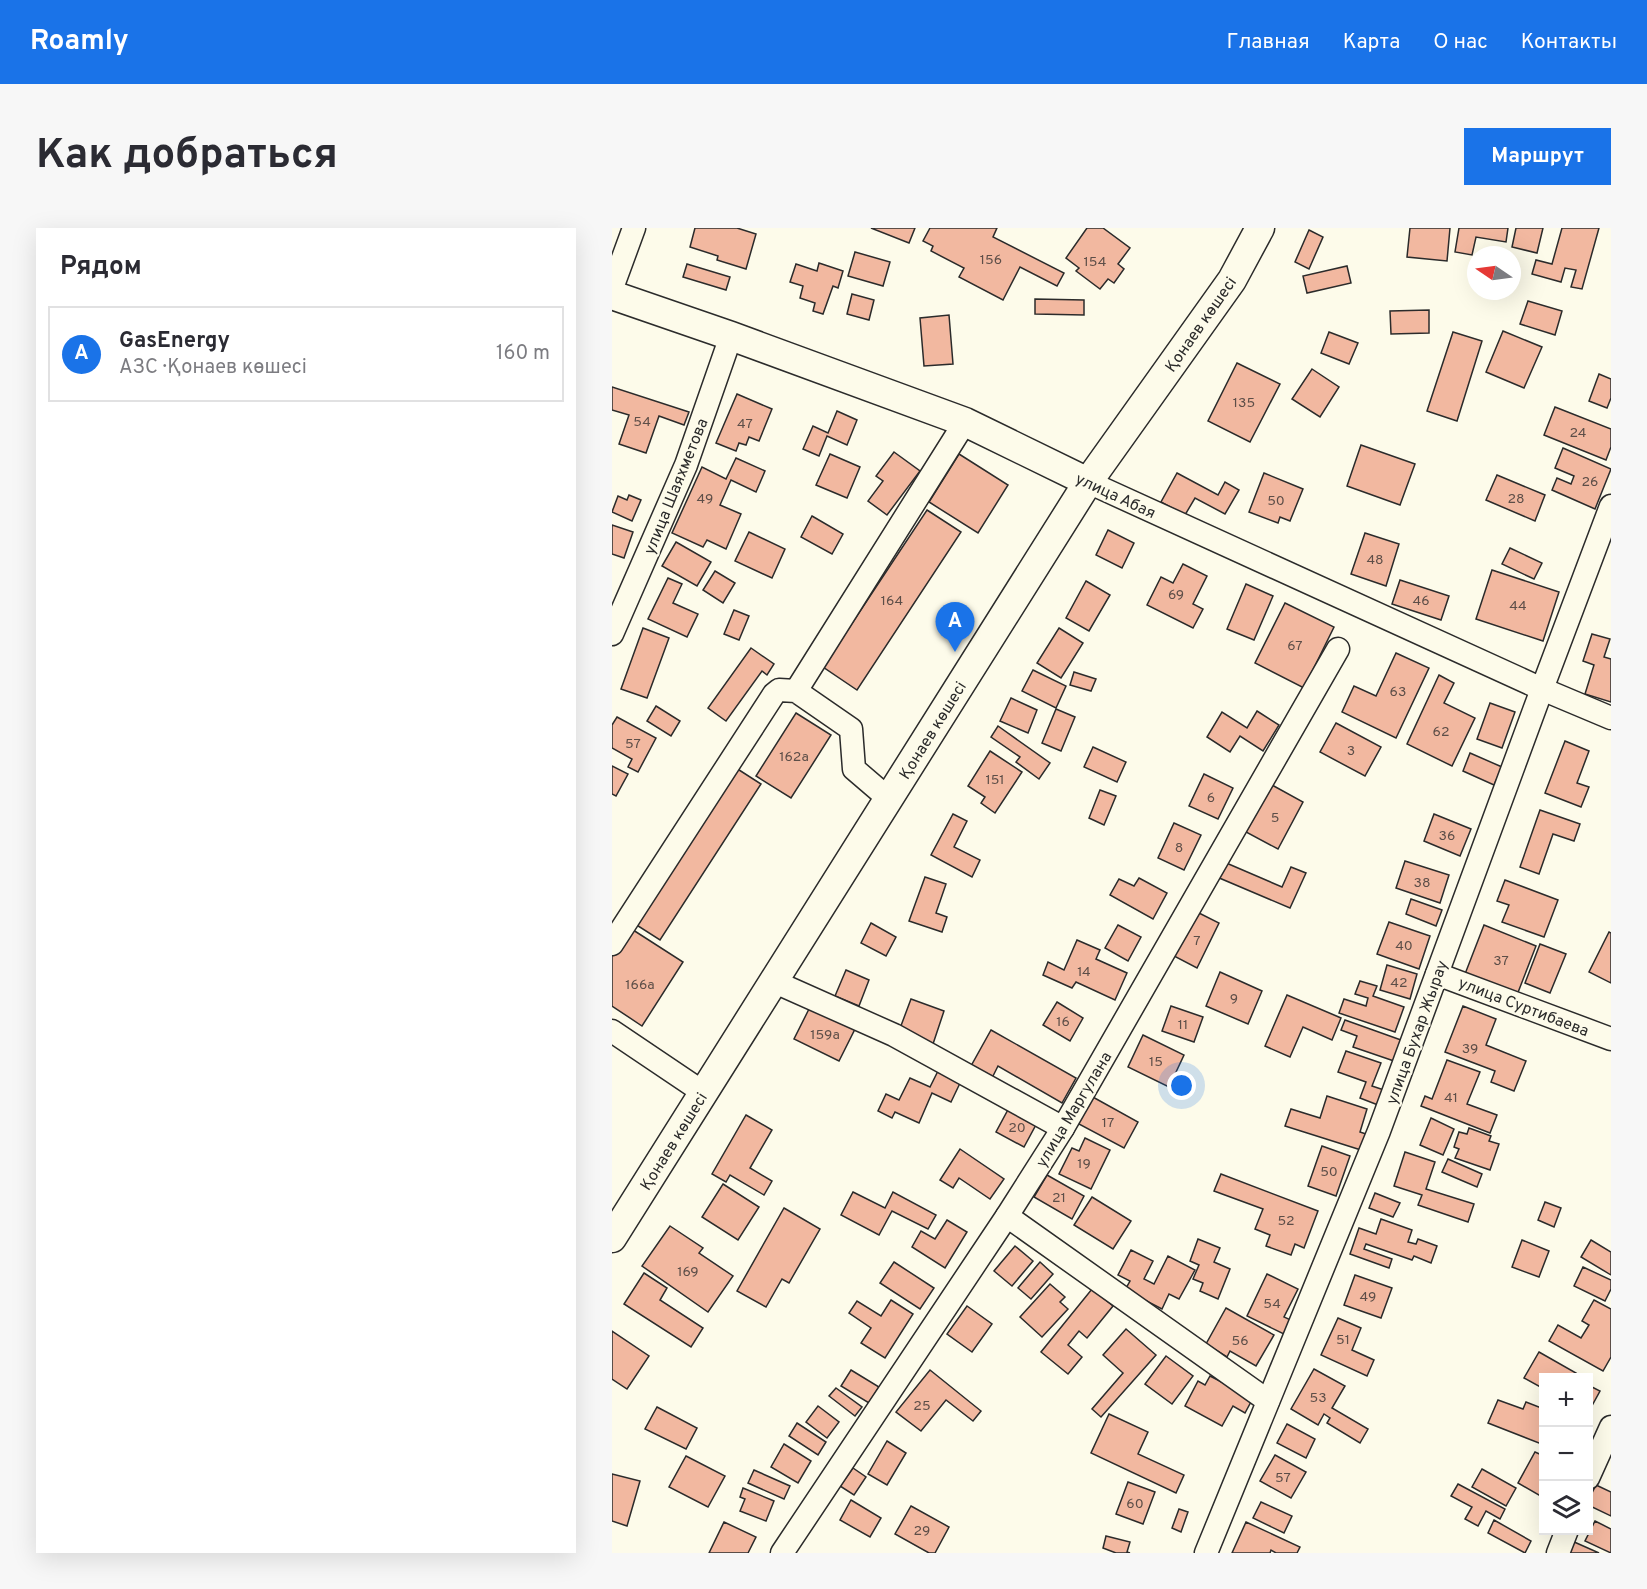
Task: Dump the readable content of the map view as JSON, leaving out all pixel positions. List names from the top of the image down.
{
  "streets": {
    "main road": ["Қонаев көшесі", "улица Абая"],
    "street": [
      "улица Шаяхметова",
      "улица Суртибаева",
      "улица Бухар Жырау",
      "улица Маргулана"
    ]
  },
  "crossings": [
    ["Қонаев көшесі", "улица Абая"],
    ["улица Шаяхметова", "улица Абая"],
    ["улица Абая", "улица Бухар Жырау"],
    ["улица Суртибаева", "улица Бухар Жырау"]
  ],
  "house_numbers": [
    "156",
    "154",
    "135",
    "54",
    "47",
    "24",
    "26",
    "49",
    "28",
    "50",
    "48",
    "69",
    "164",
    "46",
    "44",
    "67",
    "63",
    "62",
    "57",
    "3",
    "162а",
    "151",
    "6",
    "5",
    "36",
    "8",
    "38",
    "7",
    "40",
    "37",
    "14",
    "42",
    "166а",
    "9",
    "16",
    "11",
    "159а",
    "39",
    "15",
    "41",
    "17",
    "20",
    "19",
    "50",
    "21",
    "52",
    "169",
    "49",
    "54",
    "51",
    "56",
    "53",
    "25",
    "57",
    "60",
    "29"
  ],
  "north": "left",
  "page": {
    "header": "Roamly",
    "nav": [
      "Главная",
      "Карта",
      "О нас",
      "Контакты"
    ],
    "buttons": "Маршрут",
    "title": "Как добраться",
    "heading": "Рядом",
    "list": [
      {
        "mark": "A",
        "name": "GasEnergy",
        "note": "АЗС · Қонаев көшесі",
        "value": "160 m"
      }
    ],
    "pins": "A",
    "map_buttons": ["+", "−"]
  }
}
